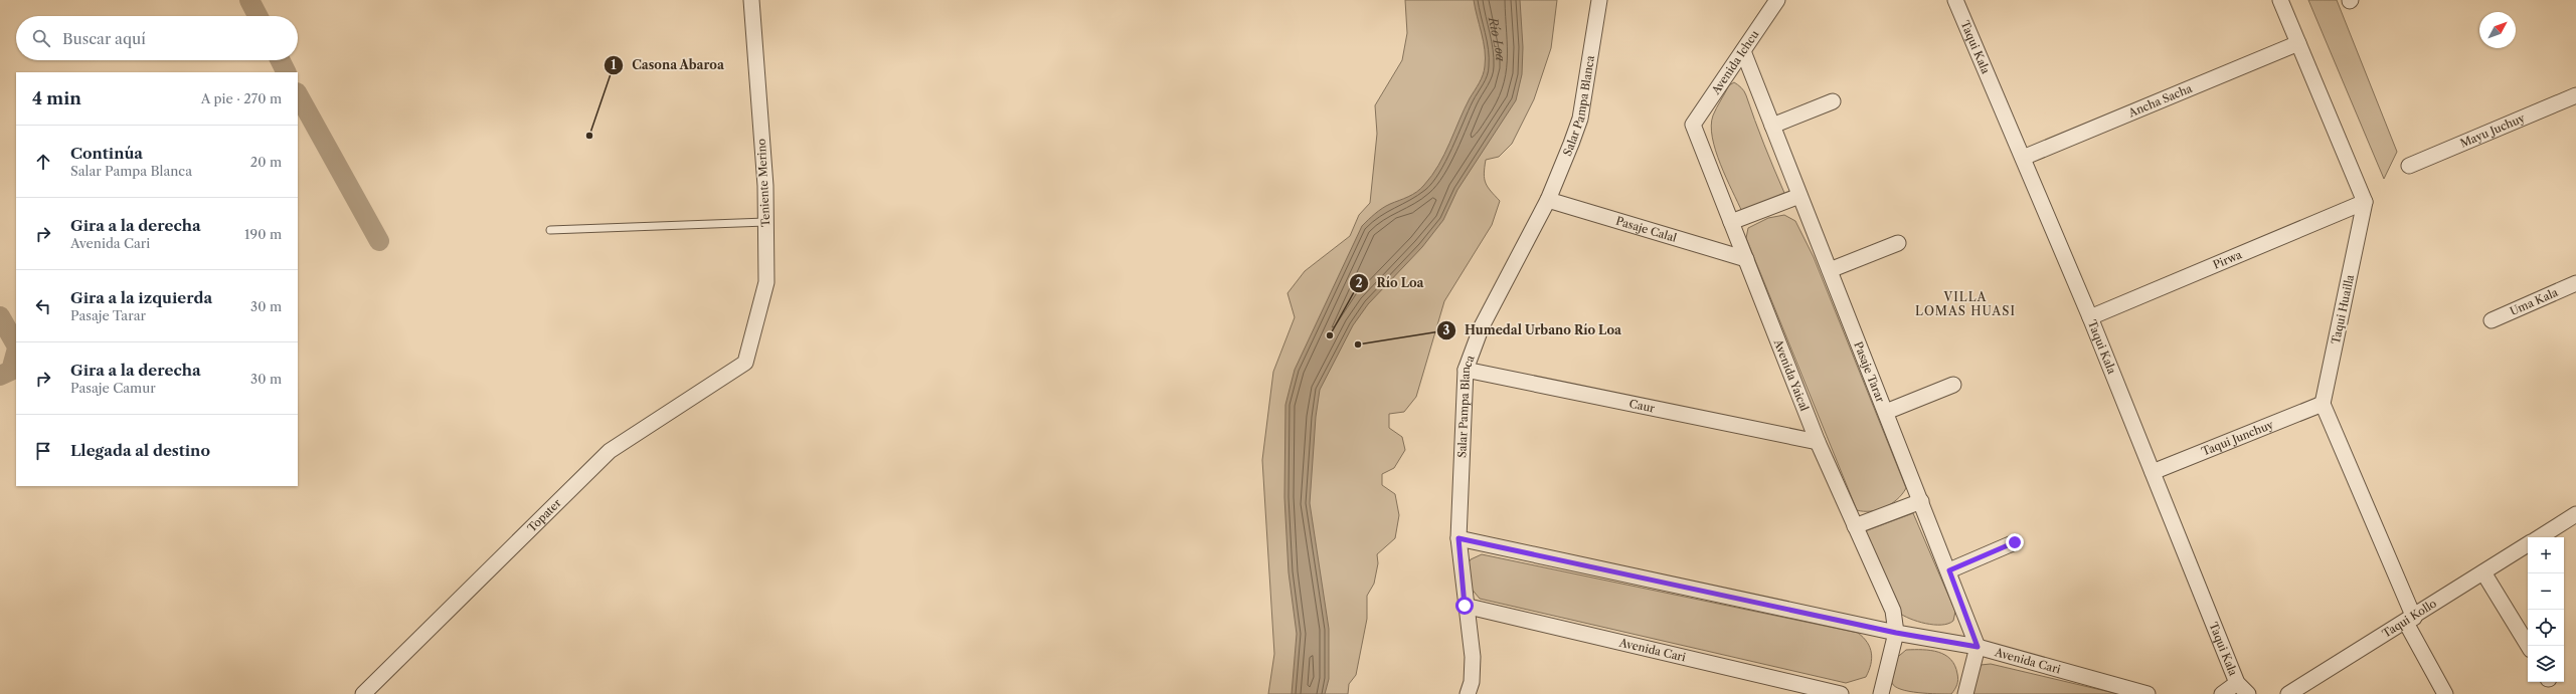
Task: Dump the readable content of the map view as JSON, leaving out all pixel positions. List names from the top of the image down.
{
  "streets": {
    "street": [
      "Taqui Kala",
      "Avenida Ichcu",
      "Ancha Sacha",
      "Salar Pampa Blanca",
      "Mayu Juchuy",
      "Teniente Merino",
      "Pasaje Calal",
      "Pirwa",
      "Uma Kala",
      "Taqui Huailla",
      "Pasaje Tarar",
      "Avenida Yaical",
      "Caur",
      "Taqui Junchuy",
      "Topater",
      "Taqui Kollo",
      "Avenida Cari"
    ]
  },
  "crossings": [
    ["Taqui Kala", "Ancha Sacha"],
    ["Taqui Kala", "Pirwa"],
    ["Taqui Kala", "Taqui Junchuy"],
    ["Avenida Ichcu", "Pasaje Tarar"],
    ["Avenida Ichcu", "Avenida Yaical"],
    ["Salar Pampa Blanca", "Pasaje Calal"],
    ["Salar Pampa Blanca", "Caur"],
    ["Salar Pampa Blanca", "Avenida Cari"],
    ["Teniente Merino", "Topater"],
    ["Pasaje Calal", "Avenida Yaical"],
    ["Pirwa", "Taqui Huailla"],
    ["Taqui Huailla", "Taqui Junchuy"],
    ["Pasaje Tarar", "Avenida Cari"],
    ["Avenida Yaical", "Caur"],
    ["Avenida Yaical", "Avenida Cari"]
  ],
  "districts": ["VILLA LOMAS HUASI"],
  "water": ["Río Loa"],
  "places": ["Casona Abaroa", "Río Loa", "Humedal Urbano Río Loa"],
  "north": "top right",
  "page": {
    "search": "Buscar aquí",
    "heading": ["4 min", "A pie · 270 m"],
    "list": [
      ["Continúa", "Salar Pampa Blanca", "20 m"],
      ["Gira a la derecha", "Avenida Cari", "190 m"],
      ["Gira a la izquierda", "Pasaje Tarar", "30 m"],
      ["Gira a la derecha", "Pasaje Camur", "30 m"],
      "Llegada al destino"
    ],
    "map_buttons": ["+", "−"]
  }
}
